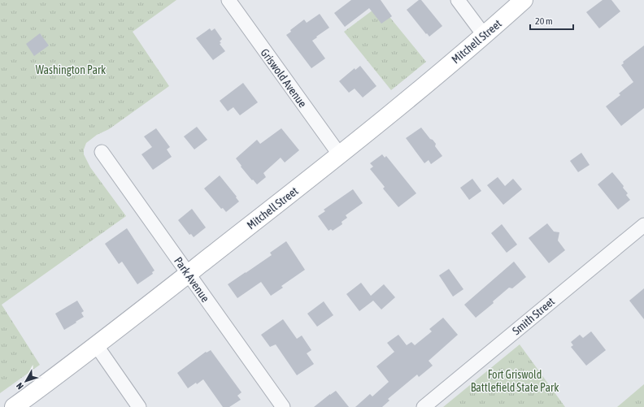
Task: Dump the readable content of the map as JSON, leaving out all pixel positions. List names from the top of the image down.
{
  "streets": {
    "main road": ["Mitchell Street"],
    "street": ["Griswold Avenue", "Park Avenue", "Smith Street"]
  },
  "crossings": [
    ["Mitchell Street", "Griswold Avenue"],
    ["Mitchell Street", "Park Avenue"]
  ],
  "parks": ["Washington Park", "Fort Griswold Battlefield State Park"],
  "scale_bar": "20 m",
  "north": "bottom left"
}
